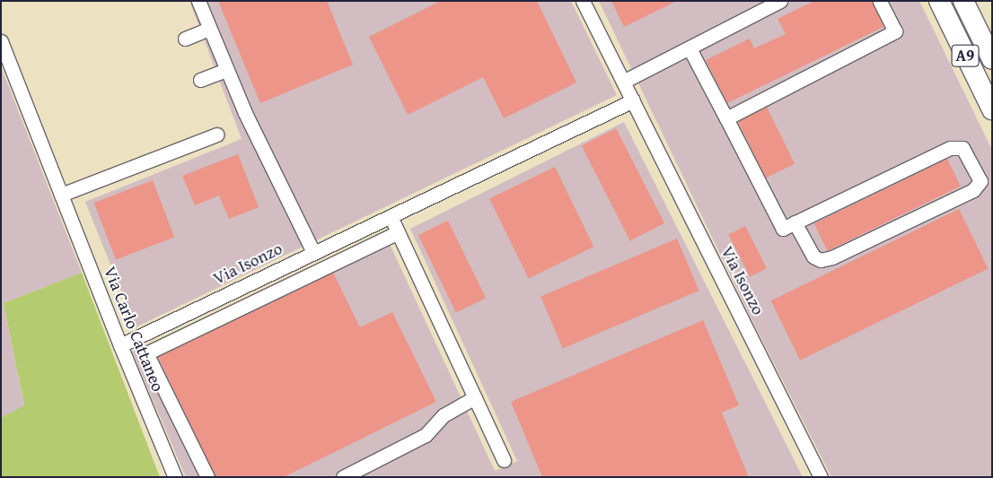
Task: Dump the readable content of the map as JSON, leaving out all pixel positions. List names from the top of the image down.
{
  "streets": {
    "highway": ["A9"],
    "street": ["Via Isonzo", "Via Carlo Cattaneo"]
  },
  "crossings": [
    ["Via Isonzo", "Via Carlo Cattaneo"]
  ]
}
